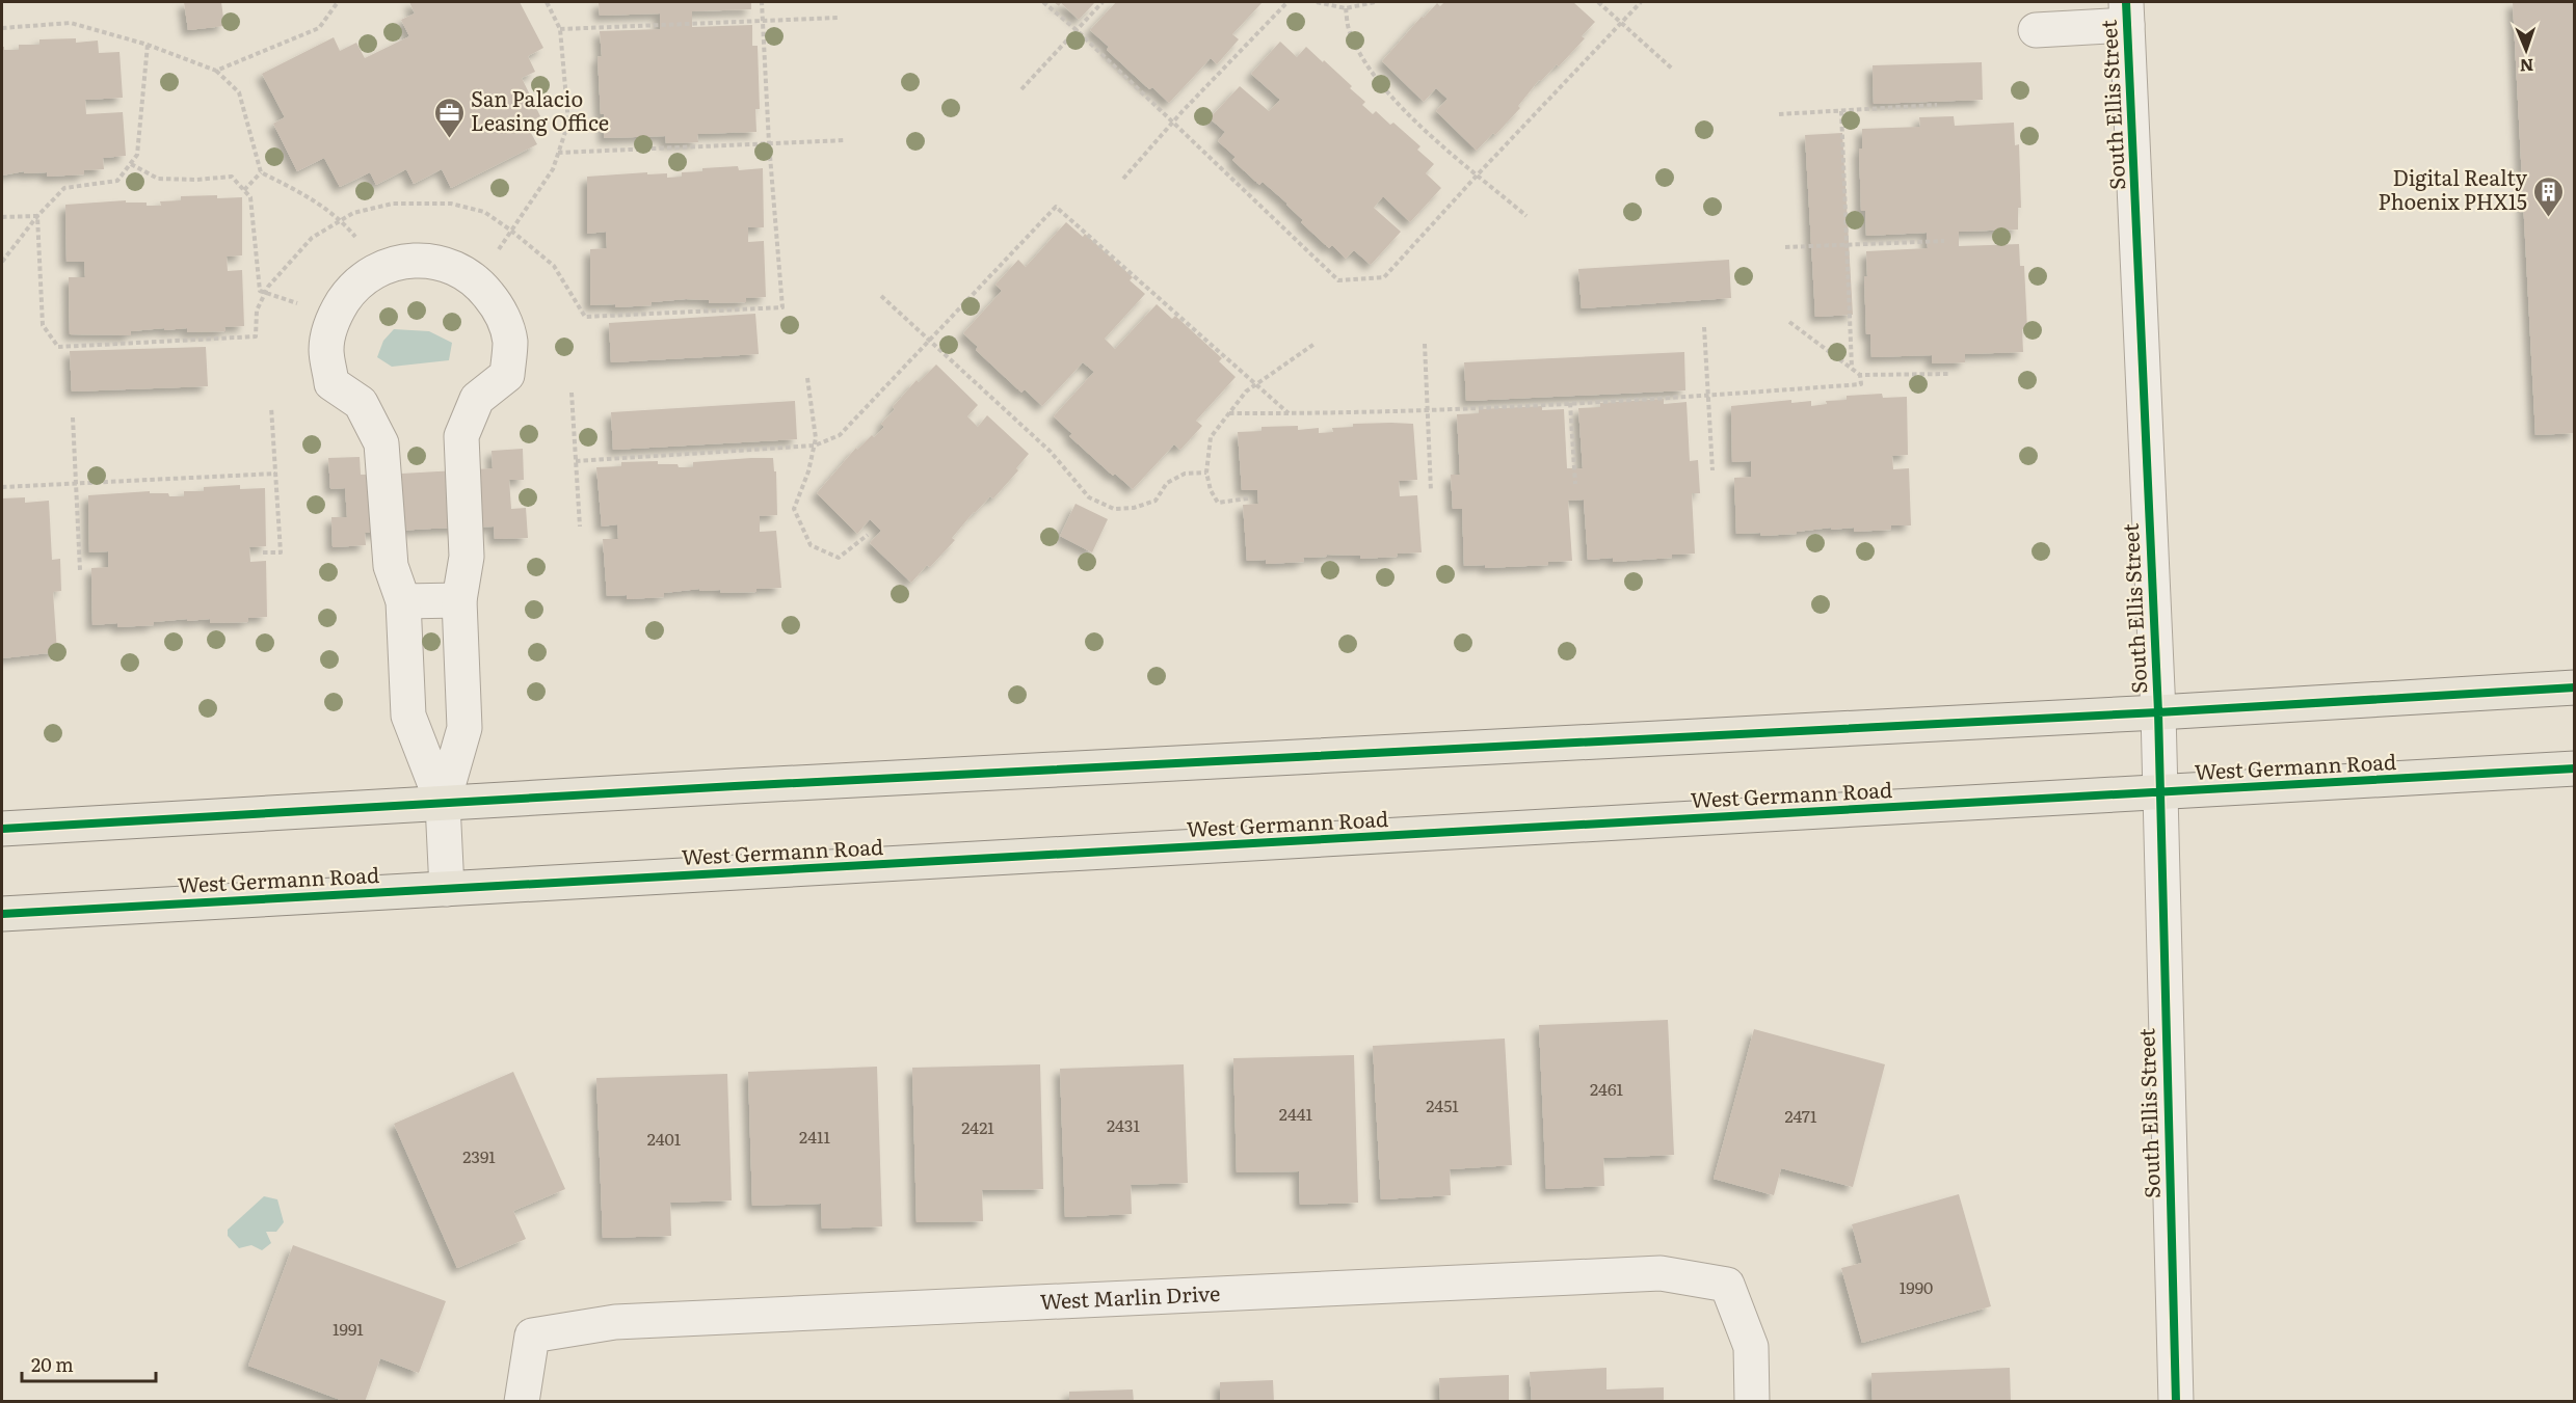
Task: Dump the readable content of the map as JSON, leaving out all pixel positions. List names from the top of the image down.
{
  "streets": {
    "main road": ["West Germann Road"],
    "street": ["South Ellis Street", "West Marlin Drive"]
  },
  "crossings": [
    ["South Ellis Street", "West Germann Road"]
  ],
  "places": {
    "office": ["San Palacio Leasing Office"],
    "building": ["Digital Realty Phoenix PHX15"]
  },
  "house_numbers": [
    "2461",
    "2451",
    "2441",
    "2471",
    "2431",
    "2421",
    "2411",
    "2401",
    "2391",
    "1990",
    "1991"
  ],
  "scale_bar": "20 m",
  "north": "bottom"
}
